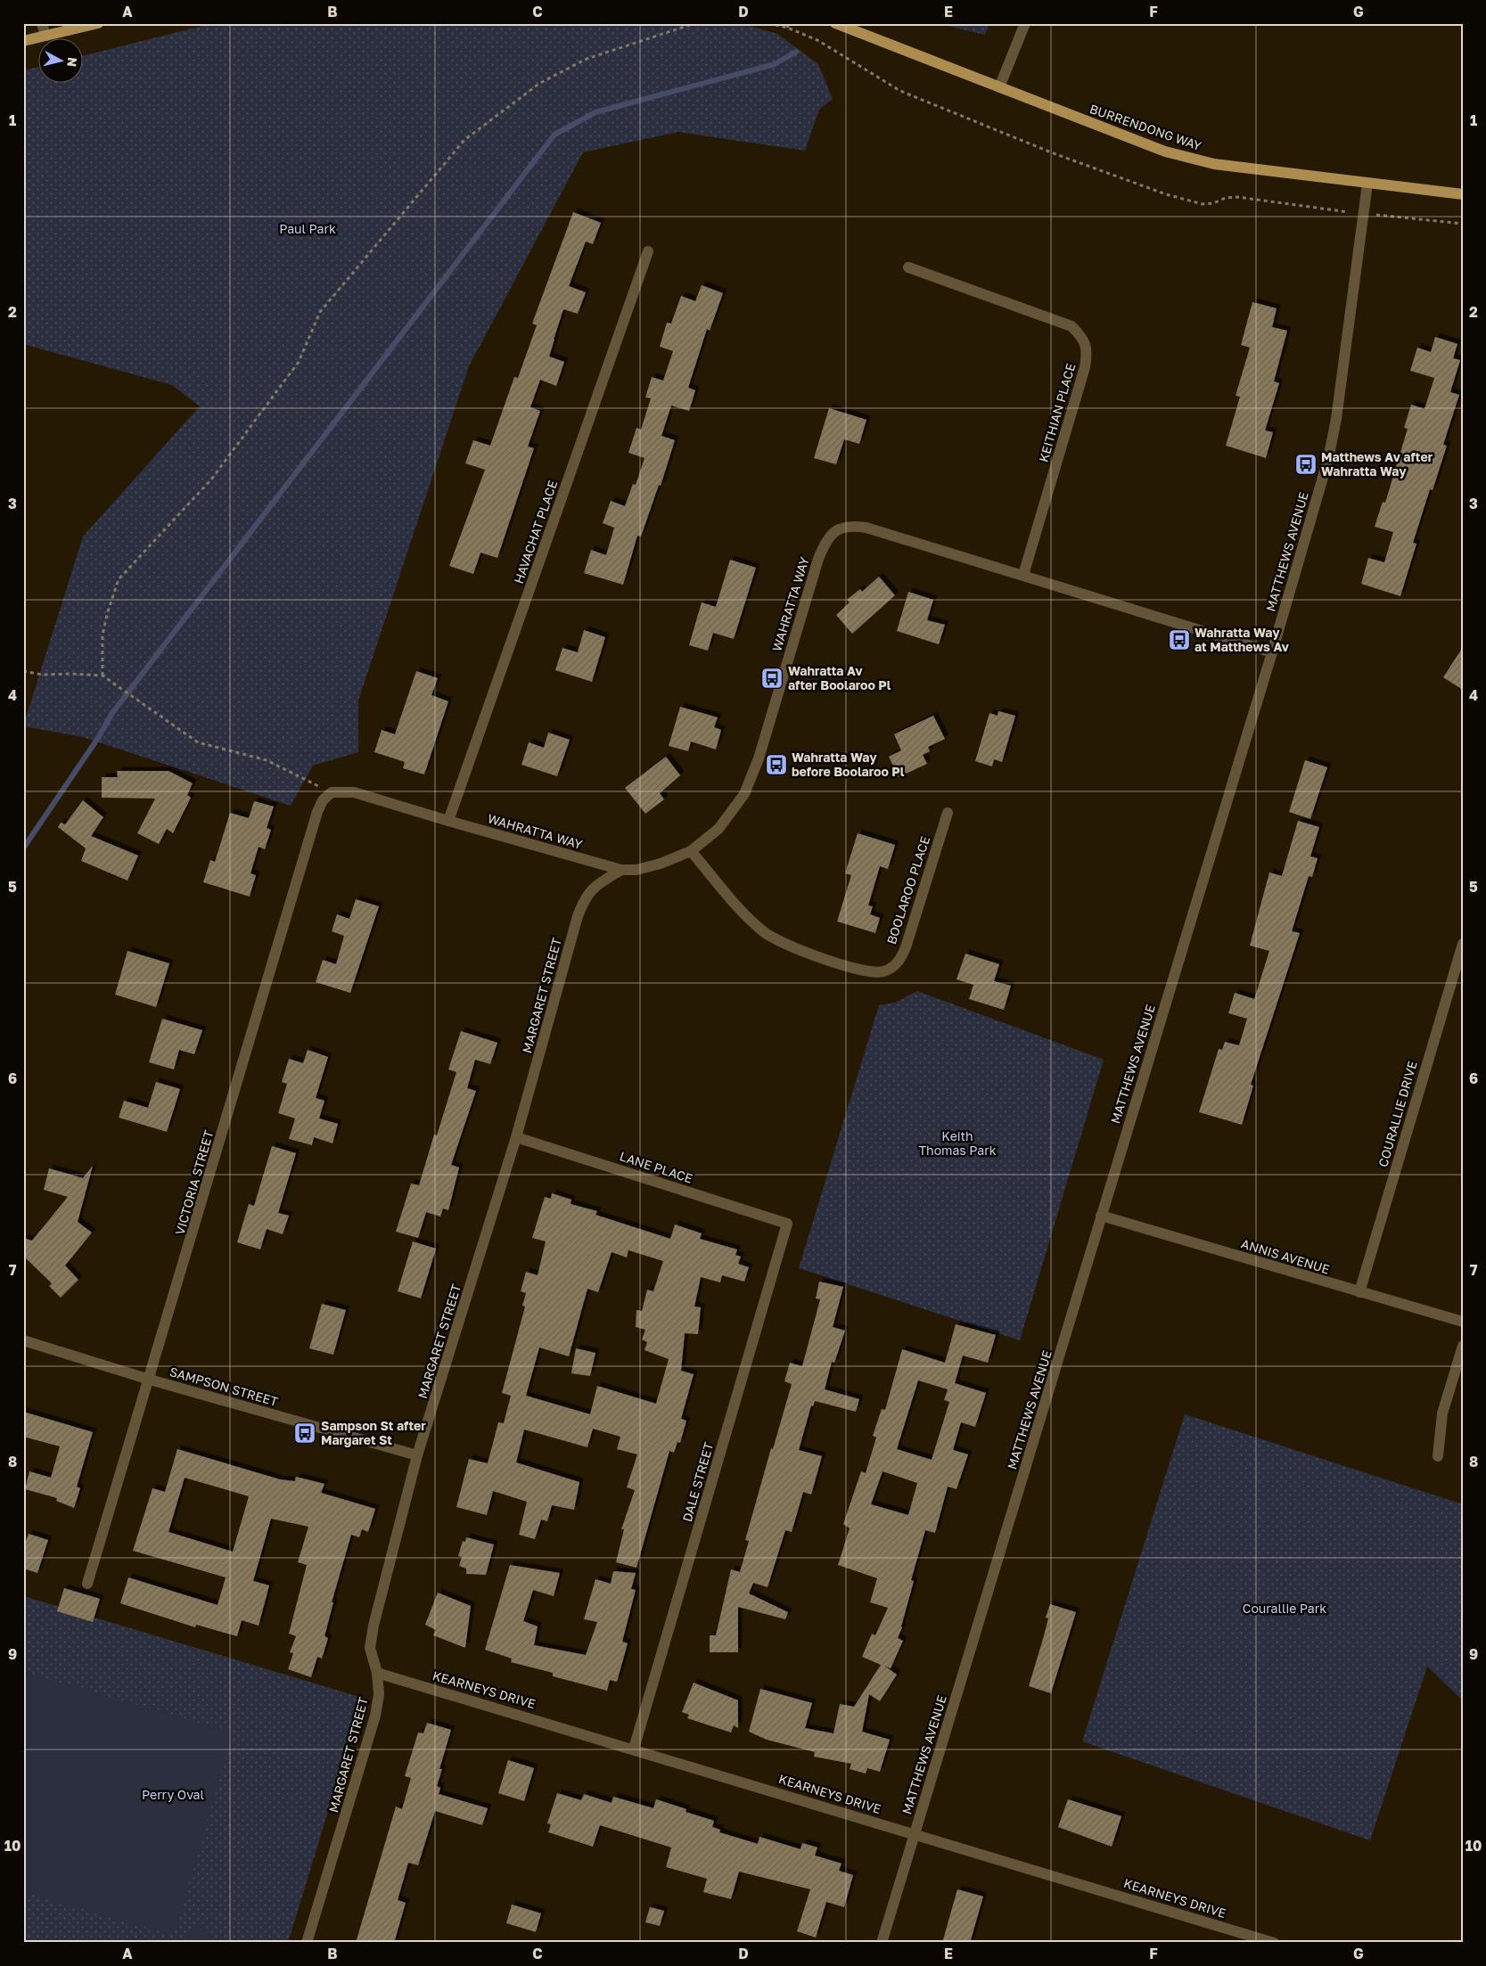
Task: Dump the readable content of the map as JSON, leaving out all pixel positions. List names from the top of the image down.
{
  "streets": {
    "main road": ["BURRENDONG WAY"],
    "street": [
      "KEITHIAN PLACE",
      "HAVACHAT PLACE",
      "MATTHEWS AVENUE",
      "WAHRATTA WAY",
      "BOOLAROO PLACE",
      "MARGARET STREET",
      "COURALLIE DRIVE",
      "LANE PLACE",
      "VICTORIA STREET",
      "ANNIS AVENUE",
      "SAMPSON STREET",
      "DALE STREET",
      "KEARNEYS DRIVE"
    ]
  },
  "crossings": [
    ["BURRENDONG WAY", "MATTHEWS AVENUE"],
    ["KEITHIAN PLACE", "WAHRATTA WAY"],
    ["HAVACHAT PLACE", "WAHRATTA WAY"],
    ["MATTHEWS AVENUE", "WAHRATTA WAY"],
    ["MATTHEWS AVENUE", "ANNIS AVENUE"],
    ["MATTHEWS AVENUE", "KEARNEYS DRIVE"],
    ["WAHRATTA WAY", "BOOLAROO PLACE"],
    ["WAHRATTA WAY", "MARGARET STREET"],
    ["WAHRATTA WAY", "VICTORIA STREET"],
    ["MARGARET STREET", "LANE PLACE"],
    ["MARGARET STREET", "SAMPSON STREET"],
    ["MARGARET STREET", "KEARNEYS DRIVE"],
    ["COURALLIE DRIVE", "ANNIS AVENUE"],
    ["LANE PLACE", "DALE STREET"],
    ["VICTORIA STREET", "SAMPSON STREET"],
    ["DALE STREET", "KEARNEYS DRIVE"]
  ],
  "parks": [
    "Paul Park",
    "Keith Thomas Park",
    "Courallie Park",
    "Perry Oval"
  ],
  "places": {
    "bus stop": [
      "Matthews Av after Wahratta Way",
      "Wahratta Way at Matthews Av",
      "Wahratta Av after Boolaroo Pl",
      "Wahratta Way before Boolaroo Pl",
      "Sampson St after Margaret St"
    ]
  },
  "north": "right",
  "grid": {
    "columns": [
      "A",
      "B",
      "C",
      "D",
      "E",
      "F",
      "G"
    ],
    "rows": [
      "1",
      "2",
      "3",
      "4",
      "5",
      "6",
      "7",
      "8",
      "9",
      "10"
    ]
  }
}
